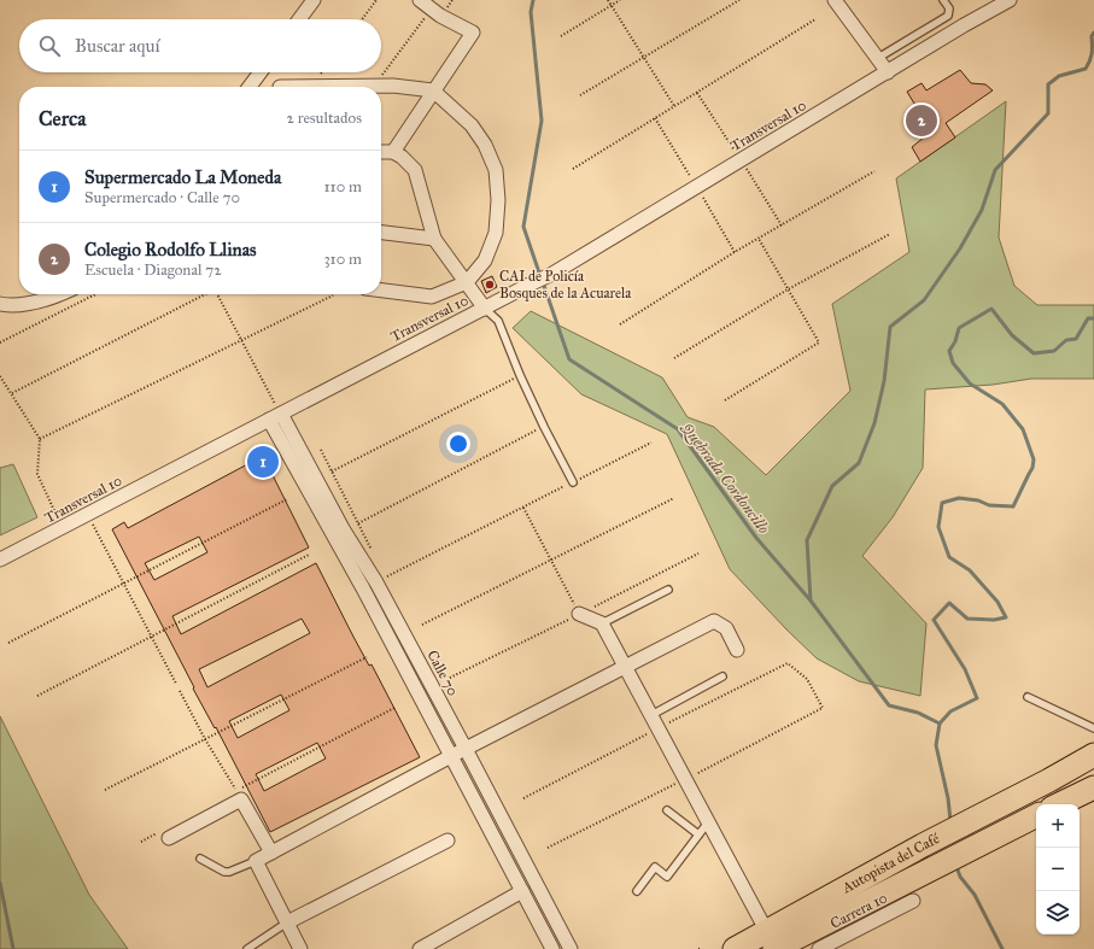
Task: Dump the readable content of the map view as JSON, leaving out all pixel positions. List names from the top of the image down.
{
  "streets": {
    "highway": ["Autopista del Café"],
    "street": ["Transversal 10", "Calle 70", "Carrera 10"]
  },
  "crossings": [
    ["Transversal 10", "Calle 70"]
  ],
  "water": ["Quebrada Cordoncillo"],
  "places": ["CAI de Policía Bosques de la Acuarela"],
  "page": {
    "search": "Buscar aquí",
    "heading": ["Cerca", "2 resultados"],
    "pins": ["2", "1"],
    "list": [
      {
        "mark": "1",
        "name": "Supermercado La Moneda",
        "note": "Supermercado · Calle 70",
        "value": "110 m"
      },
      {
        "mark": "2",
        "name": "Colegio Rodolfo Llinas",
        "note": "Escuela · Diagonal 72",
        "value": "310 m"
      }
    ],
    "map_buttons": ["+", "−"]
  }
}
